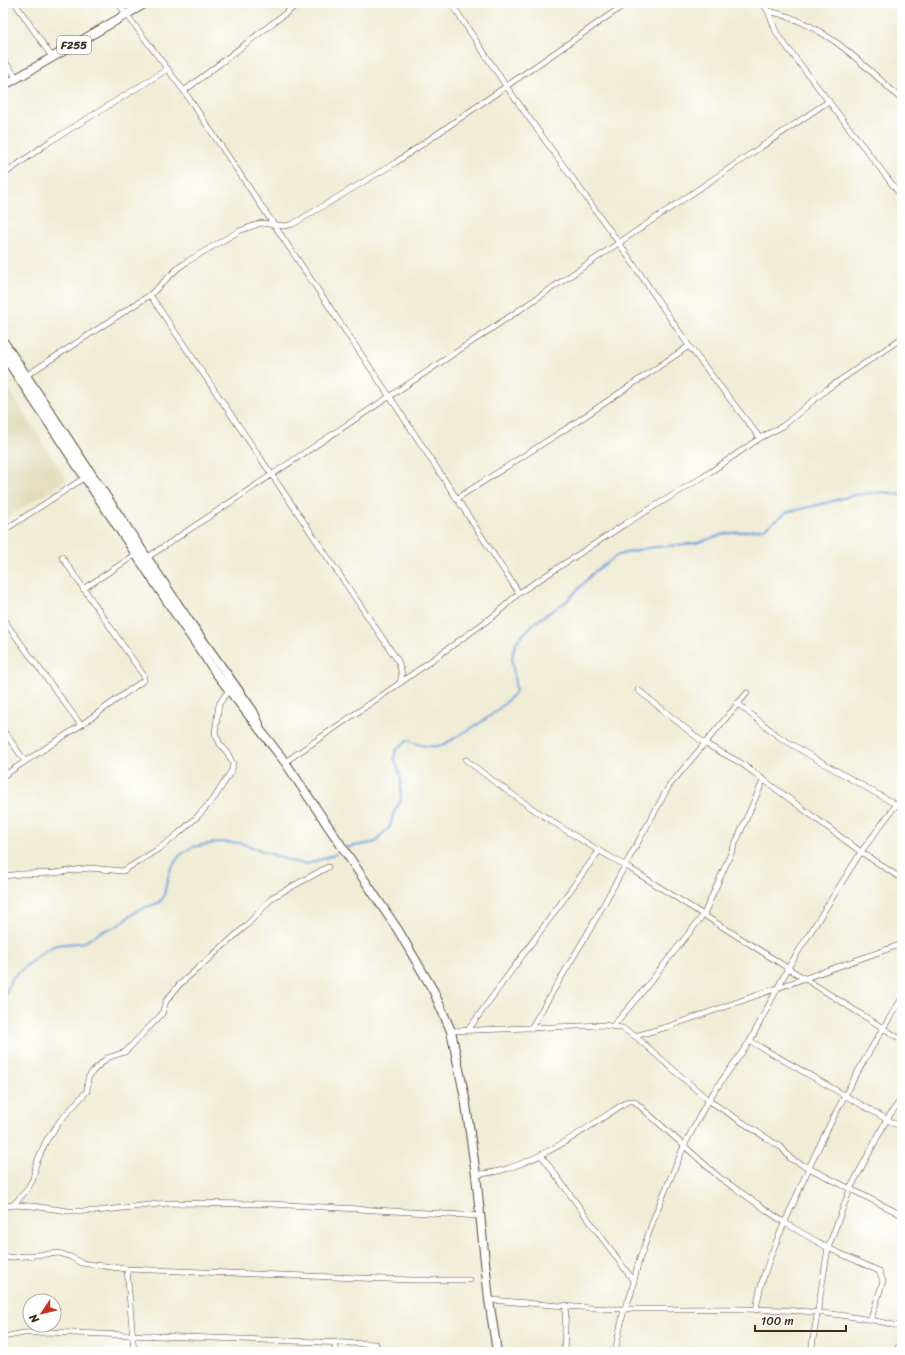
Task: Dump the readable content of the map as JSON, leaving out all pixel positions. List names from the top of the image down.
{
  "streets": {
    "main road": ["F255"]
  },
  "scale_bar": "100 m",
  "north": "bottom left"
}
